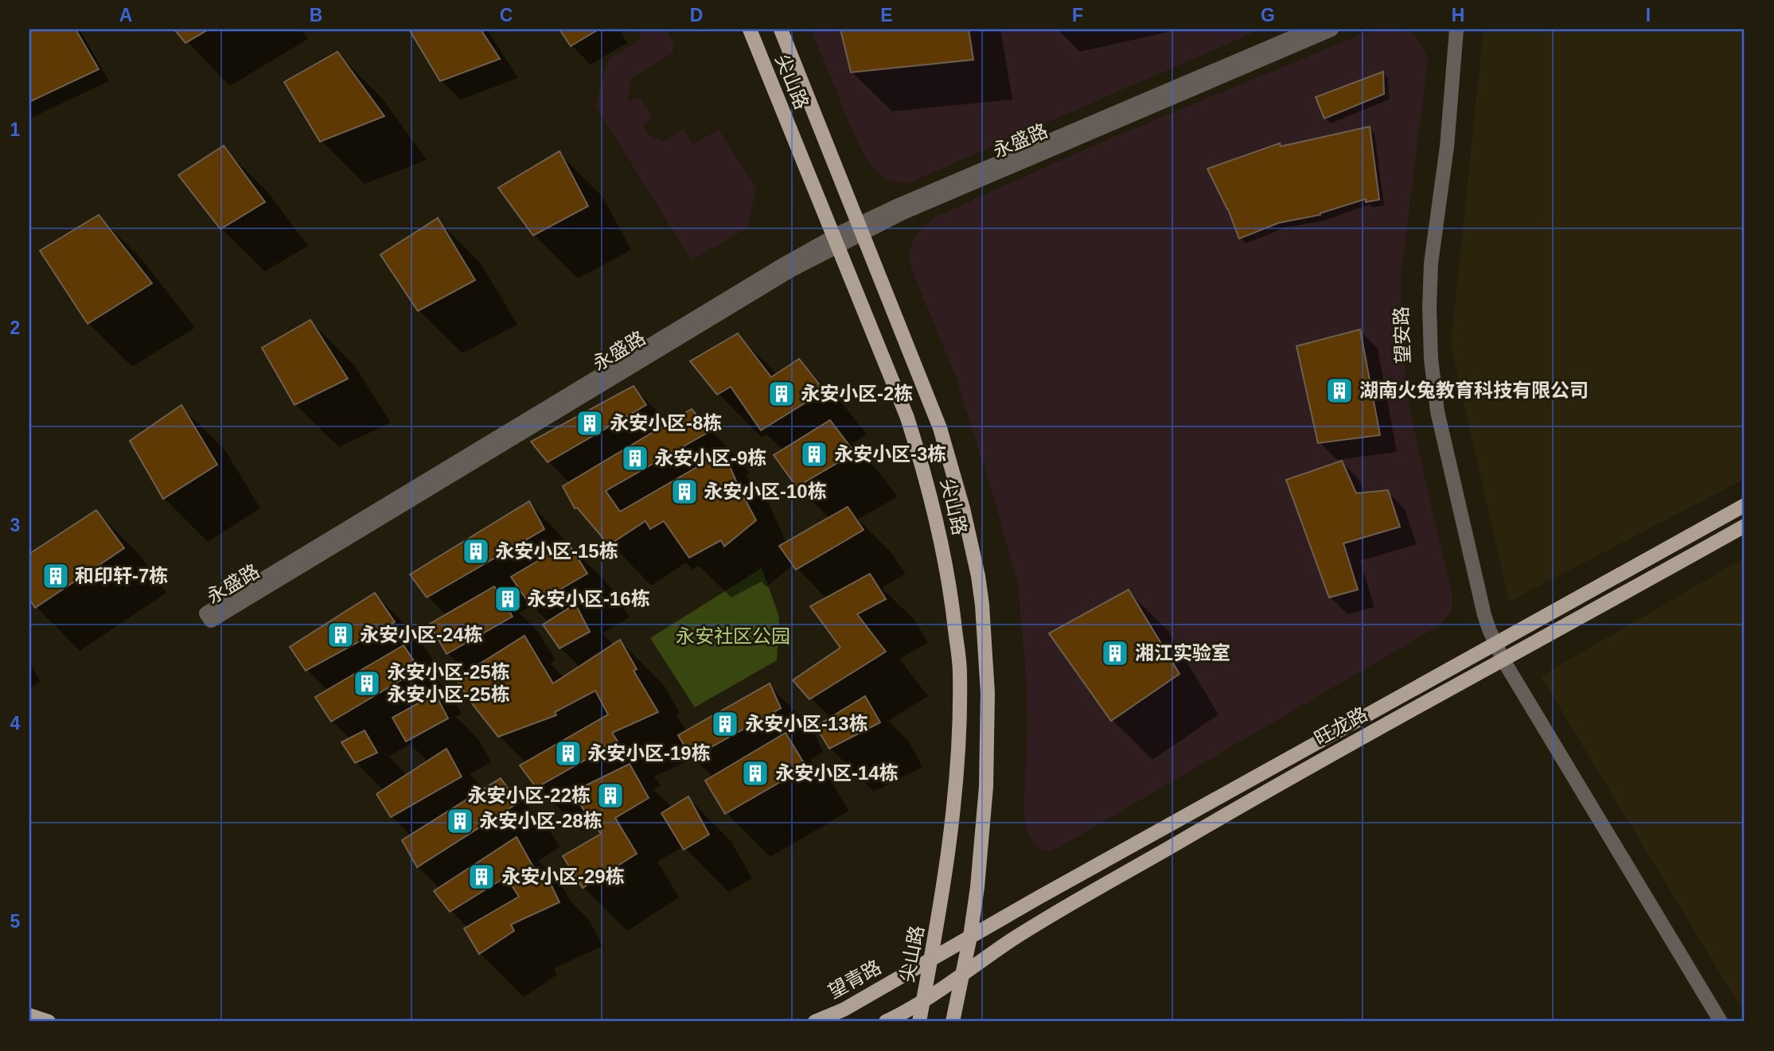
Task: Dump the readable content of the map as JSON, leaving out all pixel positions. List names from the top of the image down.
{
  "streets": {
    "main road": ["尖山路", "旺龙路", "望青路"],
    "street": ["永盛路", "望安路"]
  },
  "crossings": [
    ["尖山路", "永盛路"],
    ["尖山路", "旺龙路"],
    ["尖山路", "望青路"],
    ["望安路", "旺龙路"],
    ["旺龙路", "望青路"]
  ],
  "parks": ["永安社区公园"],
  "places": {
    "building": [
      "湖南火兔教育科技有限公司",
      "永安小区-2栋",
      "永安小区-8栋",
      "永安小区-3栋",
      "永安小区-9栋",
      "永安小区-10栋",
      "永安小区-15栋",
      "和印轩-7栋",
      "永安小区-16栋",
      "永安小区-24栋",
      "湘江实验室",
      "永安小区-25栋 永安小区-25栋",
      "永安小区-13栋",
      "永安小区-19栋",
      "永安小区-14栋",
      "永安小区-22栋",
      "永安小区-28栋",
      "永安小区-29栋"
    ]
  },
  "grid": {
    "columns": [
      "A",
      "B",
      "C",
      "D",
      "E",
      "F",
      "G",
      "H",
      "I"
    ],
    "rows": [
      "1",
      "2",
      "3",
      "4",
      "5"
    ]
  }
}
